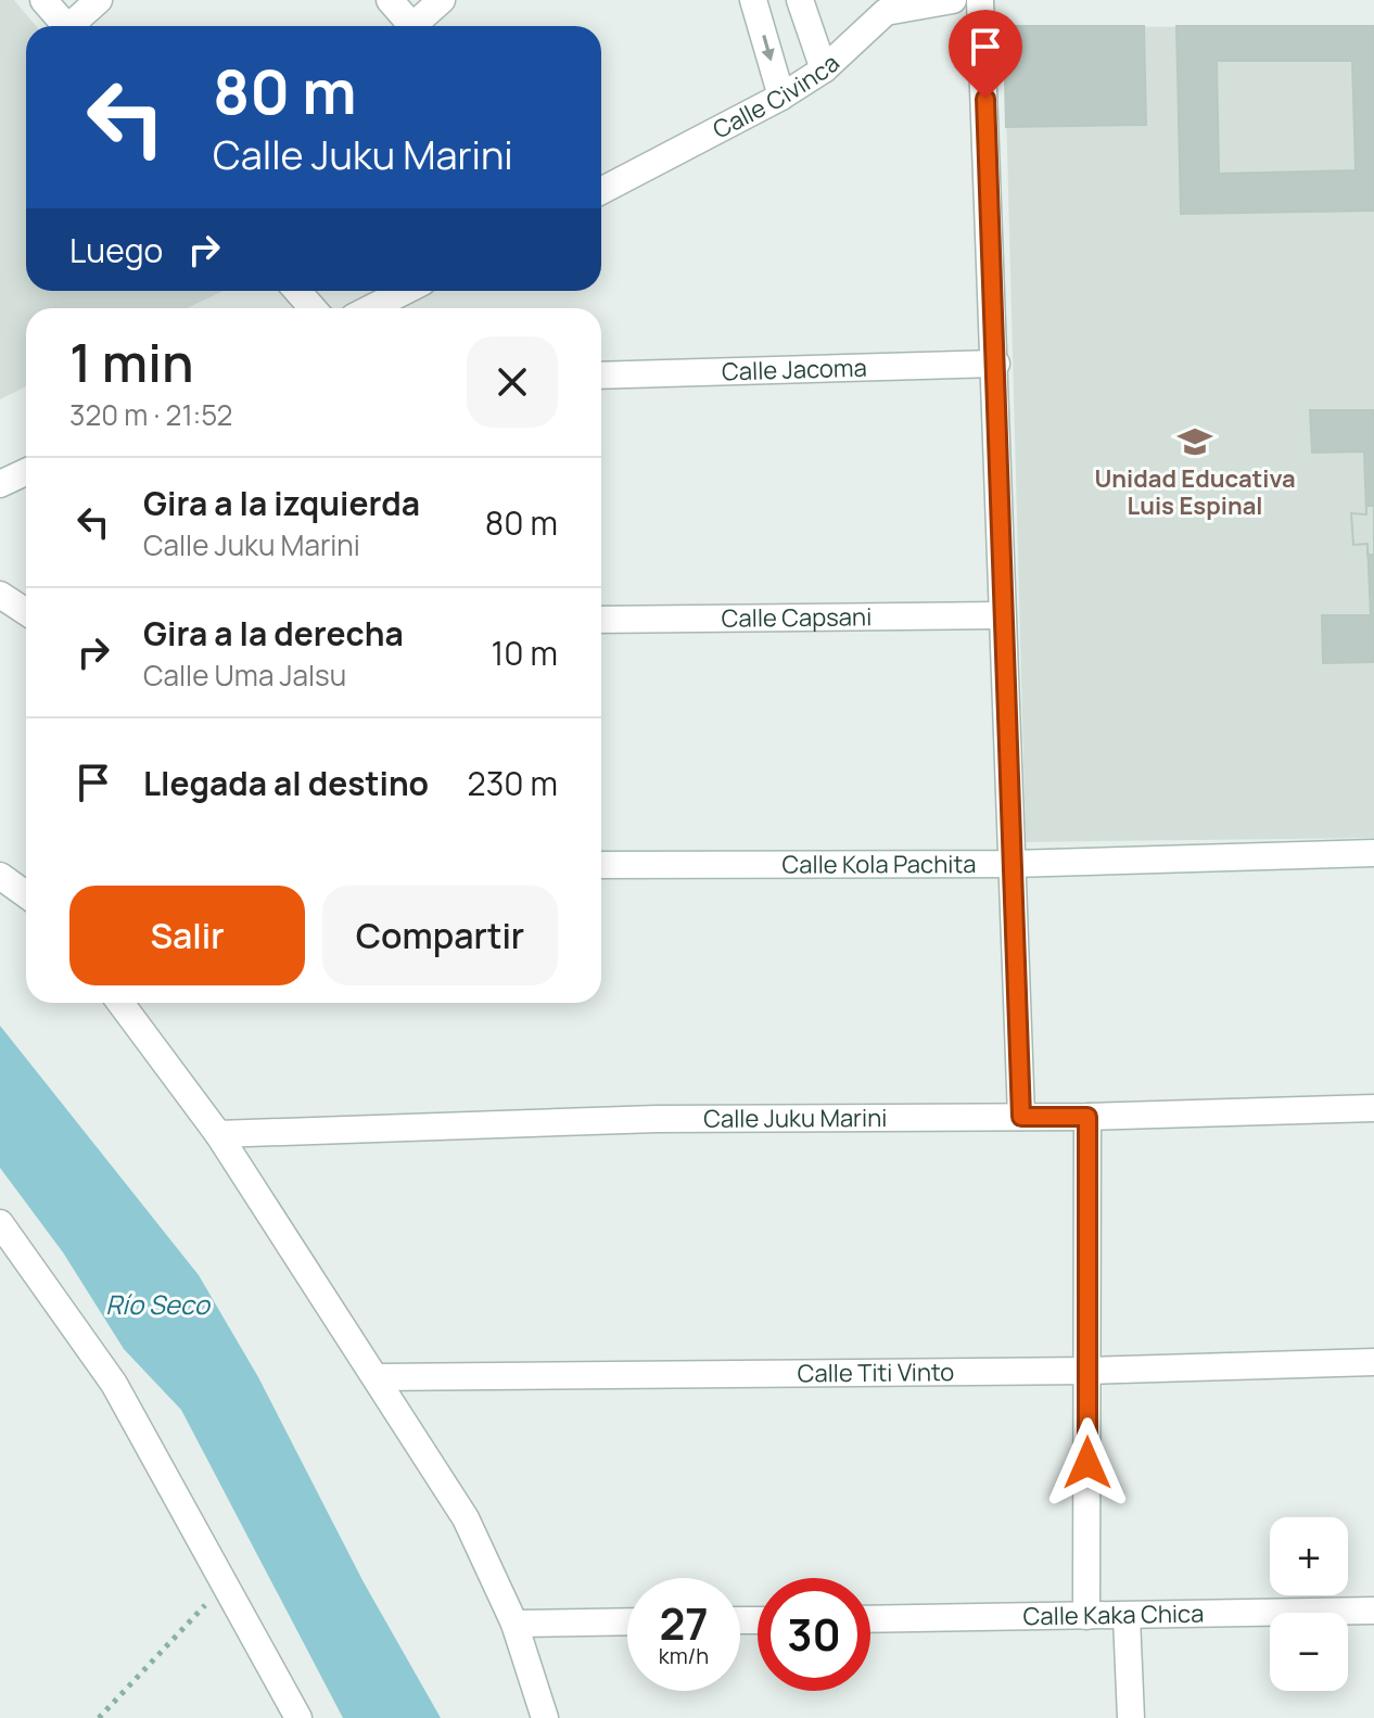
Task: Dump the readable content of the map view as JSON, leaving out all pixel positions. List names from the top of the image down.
{
  "streets": {
    "street": [
      "Calle Civinca",
      "Calle Jacoma",
      "Calle Capsani",
      "Calle Kola Pachita",
      "Calle Juku Marini",
      "Calle Titi Vinto",
      "Calle Kaka Chica"
    ]
  },
  "water": ["Río Seco"],
  "places": {
    "school or university": ["Unidad Educativa Luis Espinal"]
  },
  "page": {
    "turn": ["80 m", "Calle Juku Marini"],
    "then": "Luego",
    "heading": ["1 min", "320 m · 21:52"],
    "list": [
      {
        "name": "Gira a la izquierda",
        "note": "Calle Juku Marini",
        "value": "80 m"
      },
      {
        "name": "Gira a la derecha",
        "note": "Calle Uma Jalsu",
        "value": "10 m"
      },
      {
        "name": "Llegada al destino",
        "value": "230 m"
      }
    ],
    "buttons": ["Salir", "Compartir"],
    "map_buttons": ["+", "−"],
    "speed": "27 km/h",
    "limit": "30"
  }
}
